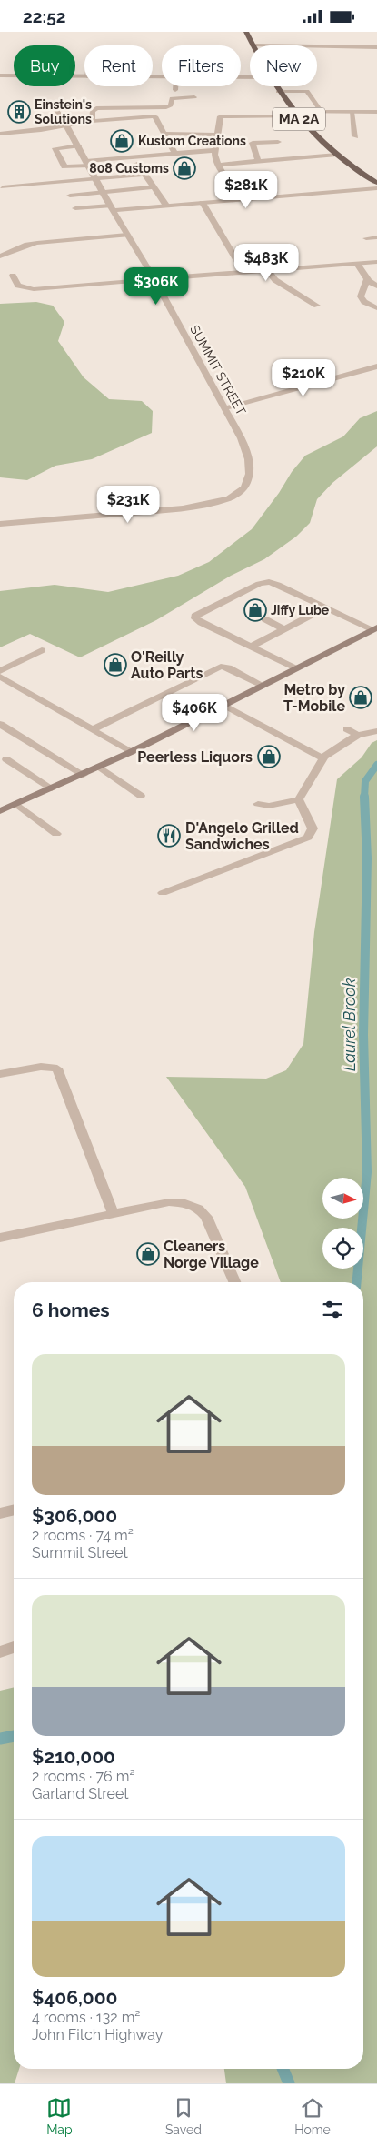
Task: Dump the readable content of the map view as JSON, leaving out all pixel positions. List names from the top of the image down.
{
  "streets": {
    "main road": ["MA 2A"],
    "street": ["SUMMIT STREET"]
  },
  "water": ["Laurel Brook"],
  "places": {
    "building": ["Einstein's Solutions"],
    "shop": [
      "Kustom Creations",
      "808 Customs",
      "Jiffy Lube",
      "O'Reilly Auto Parts",
      "Metro by T-Mobile",
      "Peerless Liquors",
      "Cleaners Norge Village"
    ],
    "restaurant": ["D'Angelo Grilled Sandwiches"]
  },
  "north": "right",
  "page": {
    "status": "22:52",
    "chip": [
      "Buy",
      "Rent",
      "Filters",
      "New"
    ],
    "price": [
      "$281K",
      "$483K",
      "$306K",
      "$210K",
      "$231K",
      "$406K"
    ],
    "heading": "6 homes",
    "list": [
      {
        "name": "$306,000",
        "note": "2 rooms · 74 m² · Summit Street"
      },
      {
        "name": "$210,000",
        "note": "2 rooms · 76 m² · Garland Street"
      },
      {
        "name": "$406,000",
        "note": "4 rooms · 132 m² · John Fitch Highway"
      }
    ],
    "tabs": ["Map", "Saved", "Home"]
  }
}
